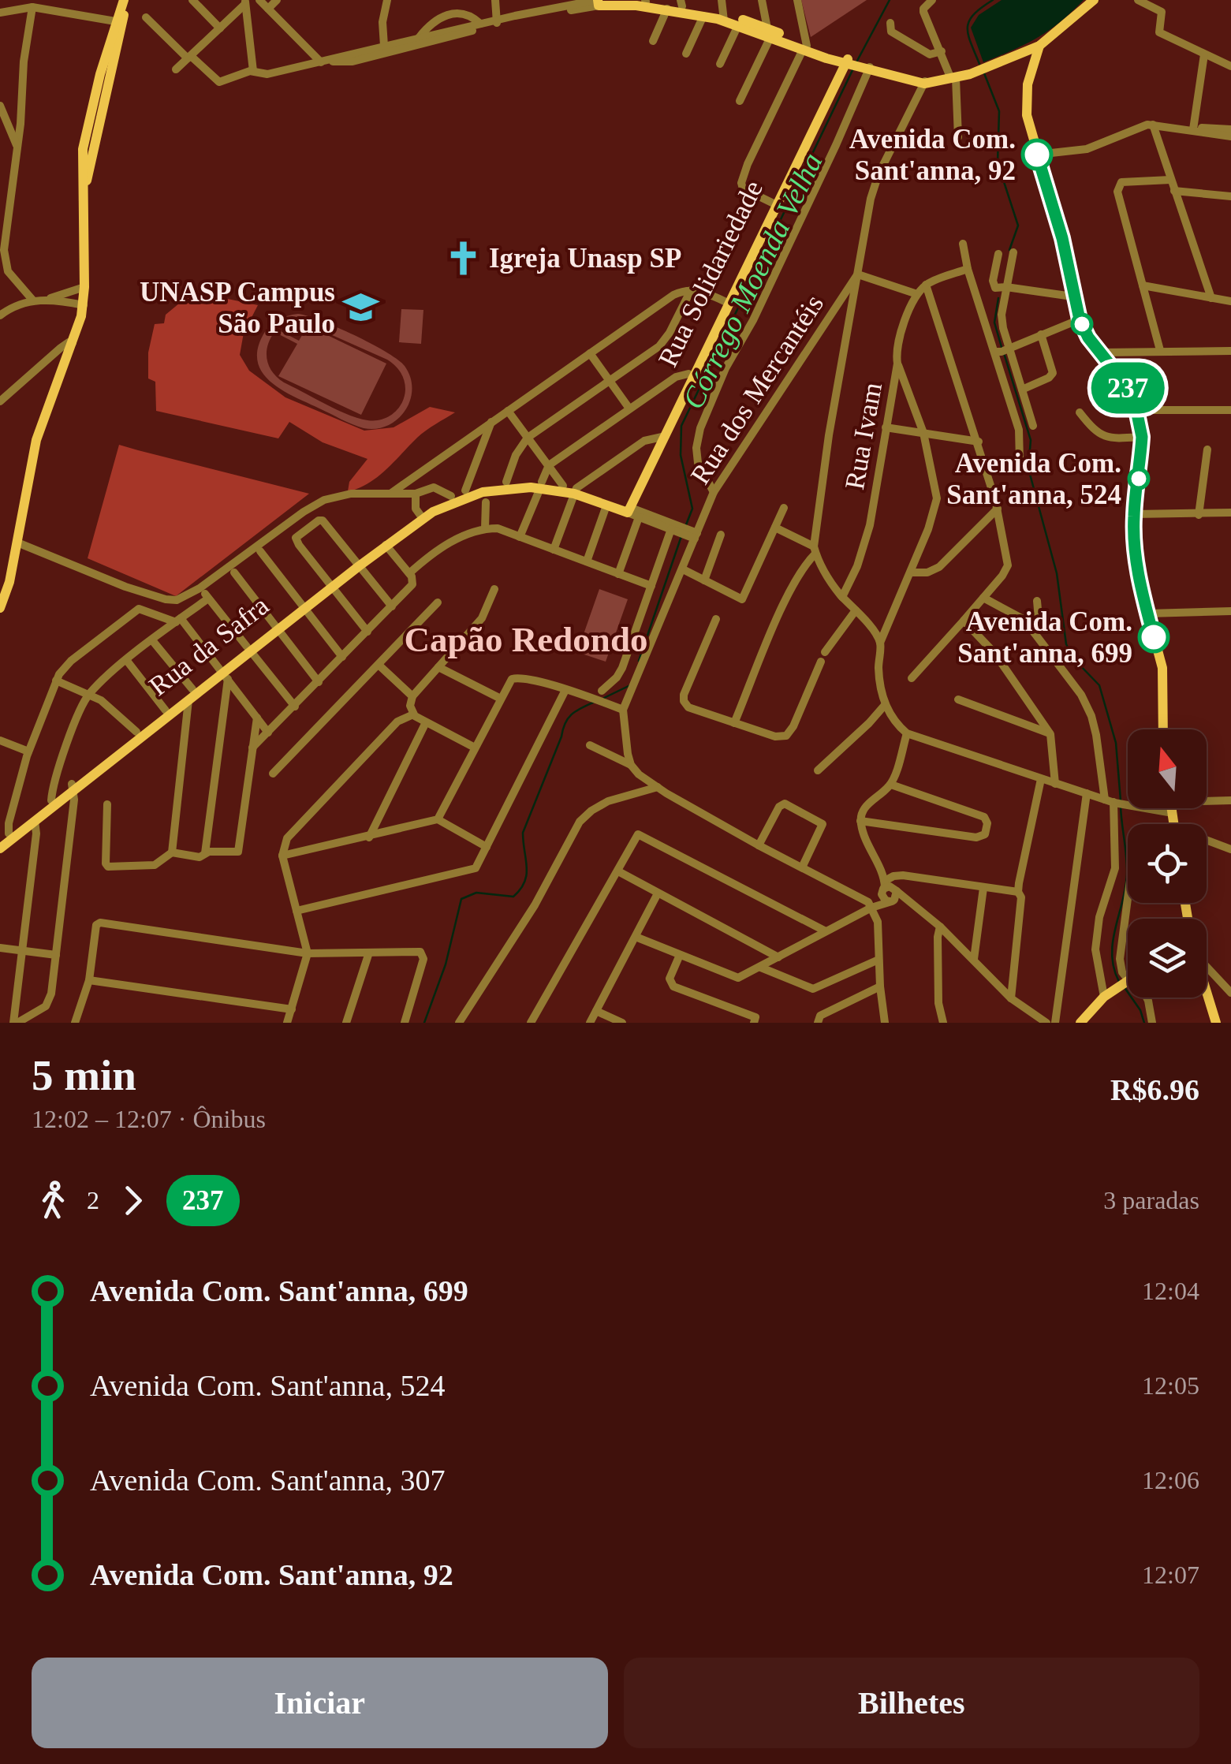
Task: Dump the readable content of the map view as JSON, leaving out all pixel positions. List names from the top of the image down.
{
  "streets": {
    "main road": ["Rua Solidariedade", "Rua da Safra"],
    "street": ["Rua dos Mercantéis", "Rua Ivam"]
  },
  "districts": ["Capão Redondo"],
  "water": ["Córrego Moenda Velha"],
  "places": {
    "other": ["Avenida Com. Sant'anna, 92", "Avenida Com. Sant'anna, 524", "Avenida Com. Sant'anna, 699"],
    "church": ["Igreja Unasp SP"],
    "school or university": ["UNASP Campus São Paulo"]
  },
  "lines": ["bus line 237"],
  "north": "top",
  "page": {
    "on_map": "237",
    "heading": ["5 min", "12:02 – 12:07 · Ônibus", "R$6.96"],
    "legs": ["2", "237", "3 paradas"],
    "list": [
      {
        "name": "Avenida Com. Sant'anna, 699",
        "value": "12:04"
      },
      {
        "name": "Avenida Com. Sant'anna, 524",
        "value": "12:05"
      },
      {
        "name": "Avenida Com. Sant'anna, 307",
        "value": "12:06"
      },
      {
        "name": "Avenida Com. Sant'anna, 92",
        "value": "12:07"
      }
    ],
    "buttons": ["Iniciar", "Bilhetes"]
  }
}
